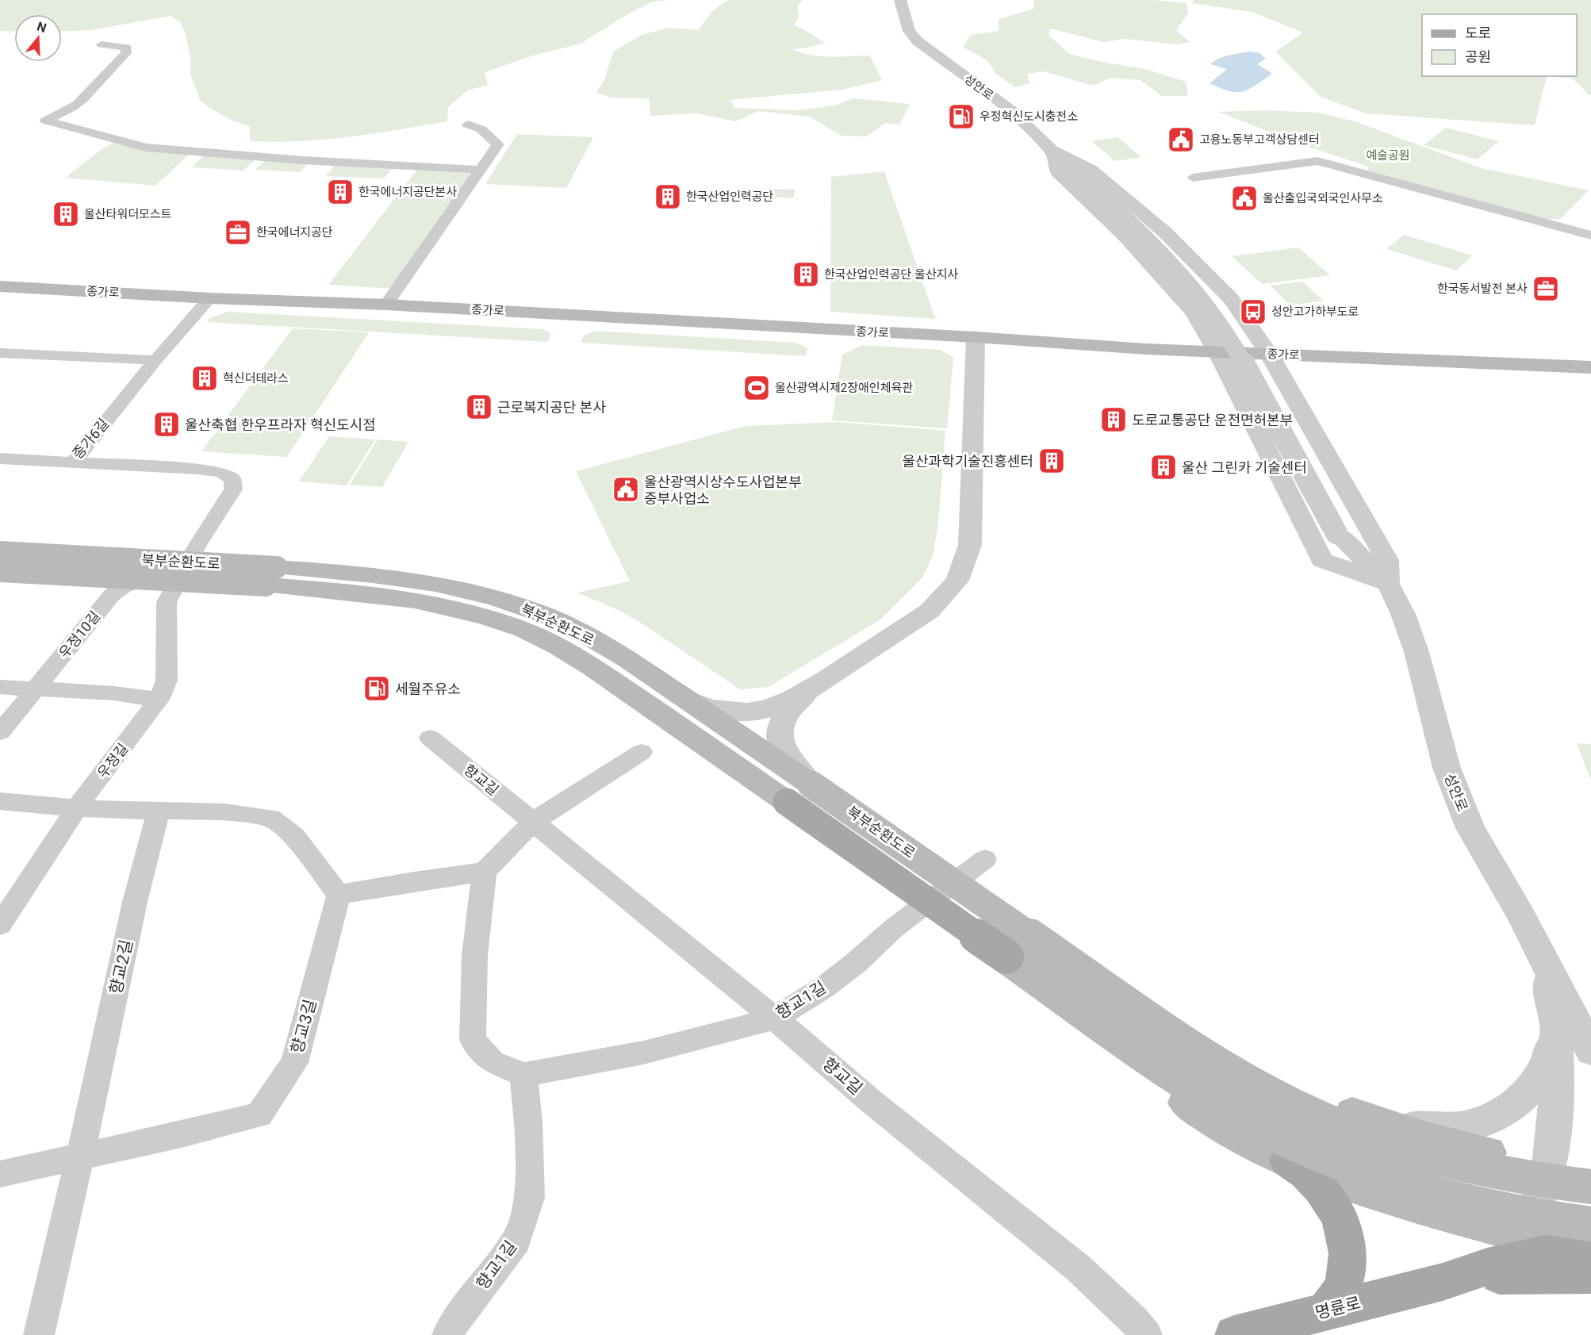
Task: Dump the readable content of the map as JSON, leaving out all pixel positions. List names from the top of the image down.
{
  "streets": {
    "main road": ["종가로", "북부순환도로", "명륜로"],
    "street": [
      "성안로",
      "종가6길",
      "우정10길",
      "우정길",
      "향교길",
      "향교2길",
      "향교1길",
      "향교3길"
    ]
  },
  "crossings": [
    ["종가로", "종가6길"],
    ["종가6길", "우정길"],
    ["우정10길", "우정길"],
    ["향교길", "향교1길"],
    ["향교2길", "향교3길"]
  ],
  "parks": ["예술공원"],
  "places": {
    "fuel station": ["우정혁신도시충전소", "세월주유소"],
    "public building": ["고용노동부고객상담센터", "울산출입국외국인사무소", "울산광역시상수도사업본부 중부사업소"],
    "building": [
      "한국에너지공단본사",
      "한국산업인력공단",
      "울산타워더모스트",
      "한국산업인력공단 울산지사",
      "혁신더테라스",
      "근로복지공단 본사",
      "도로교통공단 운전면허본부",
      "울산축협 한우프라자 혁신도시점",
      "울산과학기술진흥센터",
      "울산 그린카 기술센터"
    ],
    "office": ["한국에너지공단", "한국동서발전 본사"],
    "bus stop": ["성안고가하부도로"],
    "sports": ["울산광역시제2장애인체육관"]
  },
  "legend": ["도로", "공원"],
  "north": "top"
}
